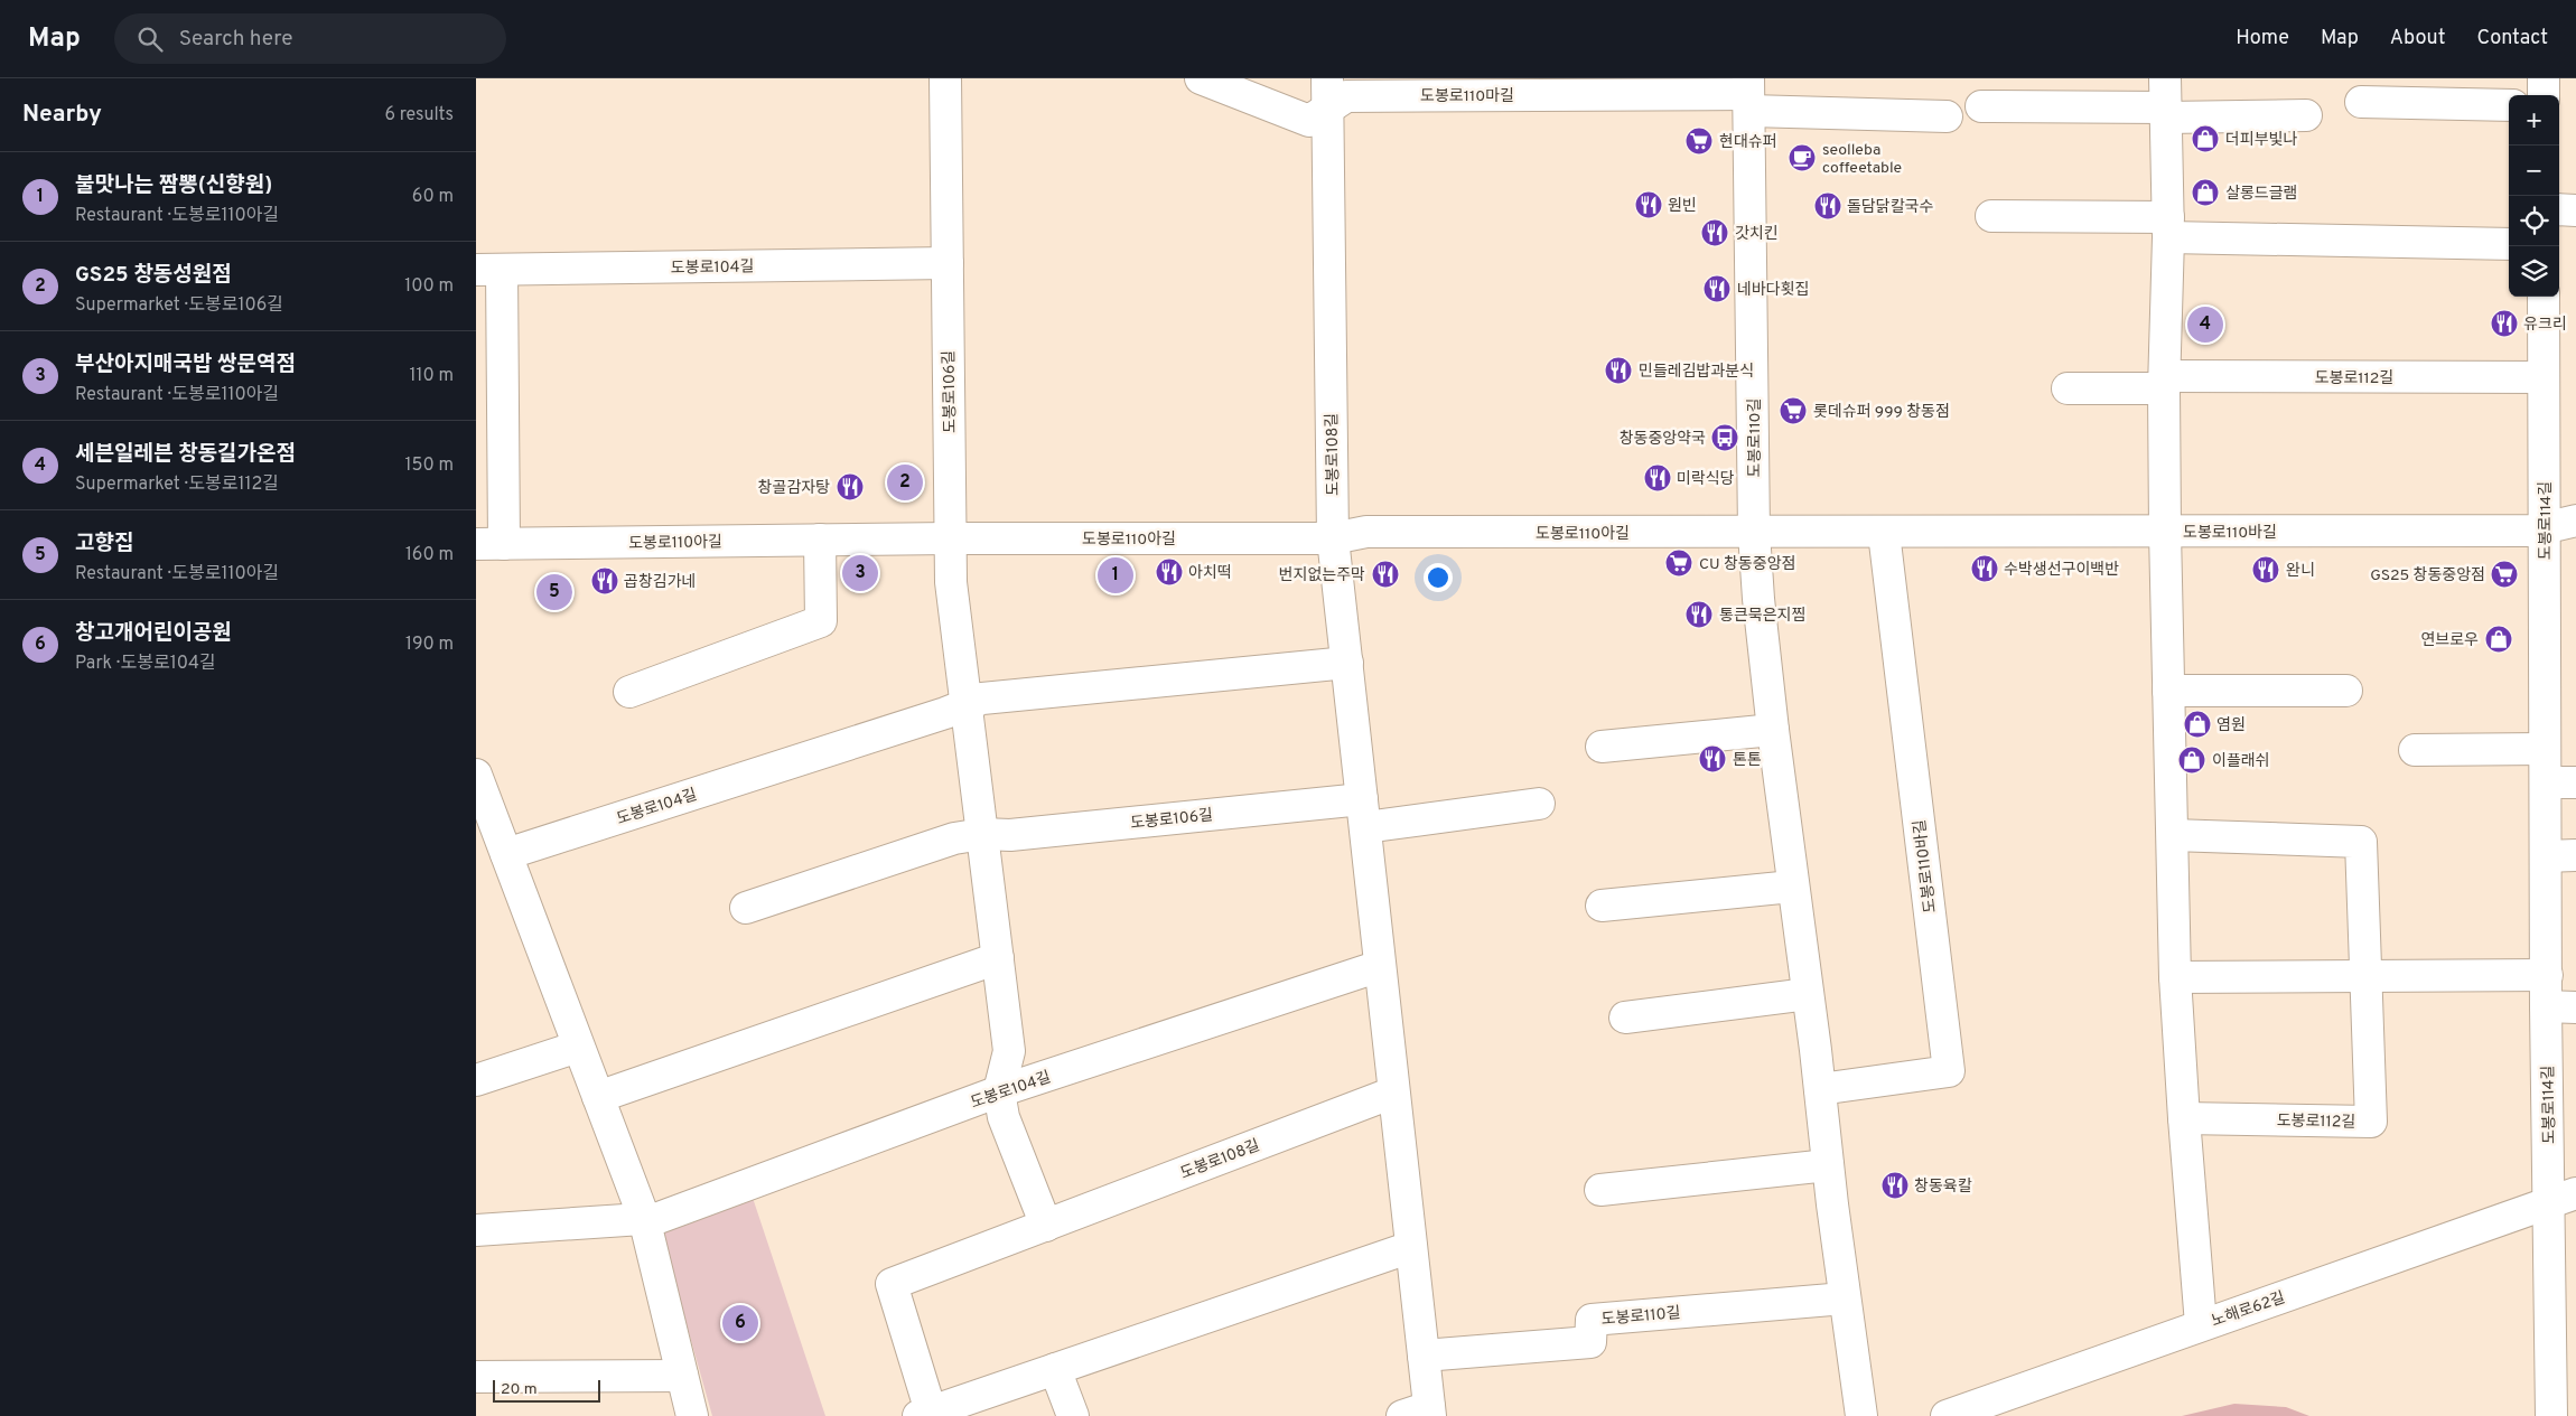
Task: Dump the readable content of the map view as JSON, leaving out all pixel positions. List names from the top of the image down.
{
  "streets": {
    "street": [
      "도봉로110마길",
      "도봉로104길",
      "도봉로112길",
      "도봉로106길",
      "도봉로110길",
      "도봉로108길",
      "도봉로114길",
      "도봉로110바길",
      "도봉로110아길",
      "노해로62길"
    ]
  },
  "crossings": [
    ["도봉로110마길", "도봉로110길"],
    ["도봉로110마길", "도봉로108길"],
    ["도봉로104길", "도봉로106길"],
    ["도봉로104길", "도봉로108길"],
    ["도봉로104길", "도봉로110아길"],
    ["도봉로112길", "도봉로114길"],
    ["도봉로106길", "도봉로108길"],
    ["도봉로106길", "도봉로110아길"],
    ["도봉로110길", "도봉로108길"],
    ["도봉로110길", "도봉로110바길"],
    ["도봉로110길", "도봉로110아길"],
    ["도봉로108길", "도봉로110아길"],
    ["도봉로114길", "도봉로110바길"],
    ["도봉로114길", "노해로62길"],
    ["도봉로110바길", "도봉로110아길"]
  ],
  "places": {
    "shop": [
      "더피부빛나",
      "살롱드글램",
      "연브로우",
      "염원",
      "이플래쉬"
    ],
    "supermarket": [
      "현대슈퍼",
      "롯데슈퍼 999 창동점",
      "CU 창동중앙점",
      "GS25 창동중앙점"
    ],
    "cafe": ["seolleba coffeetable"],
    "restaurant": [
      "원빈",
      "돌담닭칼국수",
      "갓치킨",
      "네바다횟집",
      "유크리",
      "민들레김밥과분식",
      "미락식당",
      "창골감자탕",
      "수박생선구이백반",
      "완니",
      "아치떡",
      "번지없는주막",
      "곱창김가네",
      "통큰묵은지찜",
      "톤톤",
      "창동육칼"
    ],
    "bus stop": ["창동중앙약국"]
  },
  "scale_bar": "20 m",
  "page": {
    "header": "Map",
    "search": "Search here",
    "nav": [
      "Home",
      "Map",
      "About",
      "Contact"
    ],
    "heading": ["Nearby", "6 results"],
    "map_buttons": ["+", "−"],
    "list": [
      {
        "mark": "1",
        "name": "불맛나는 짬뽕(신향원)",
        "note": "Restaurant · 도봉로110아길",
        "value": "60 m"
      },
      {
        "mark": "2",
        "name": "GS25 창동성원점",
        "note": "Supermarket · 도봉로106길",
        "value": "100 m"
      },
      {
        "mark": "3",
        "name": "부산아지매국밥 쌍문역점",
        "note": "Restaurant · 도봉로110아길",
        "value": "110 m"
      },
      {
        "mark": "4",
        "name": "세븐일레븐 창동길가온점",
        "note": "Supermarket · 도봉로112길",
        "value": "150 m"
      },
      {
        "mark": "5",
        "name": "고향집",
        "note": "Restaurant · 도봉로110아길",
        "value": "160 m"
      },
      {
        "mark": "6",
        "name": "창고개어린이공원",
        "note": "Park · 도봉로104길",
        "value": "190 m"
      }
    ],
    "pins": [
      "4",
      "2",
      "3",
      "1",
      "5",
      "6"
    ],
    "scale": "20 m"
  }
}
